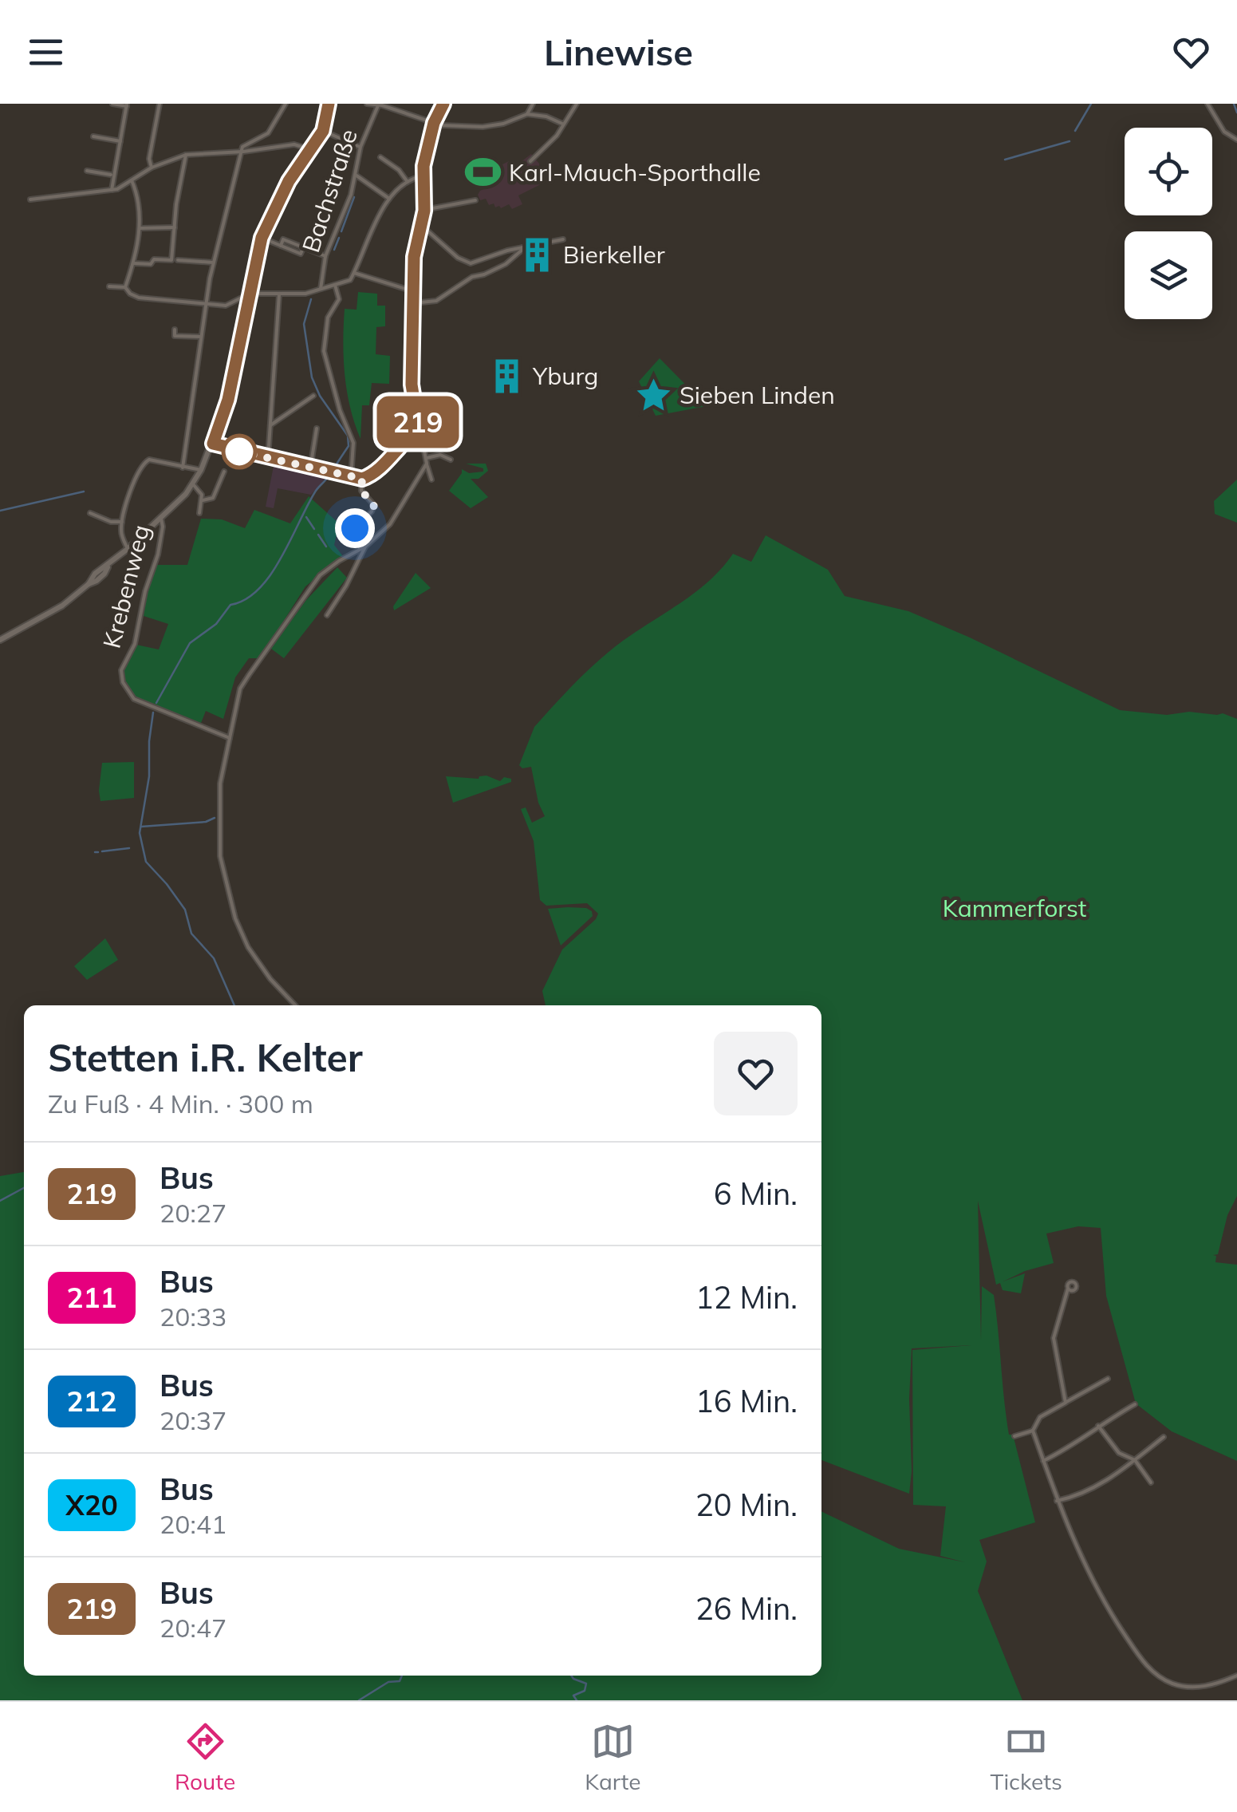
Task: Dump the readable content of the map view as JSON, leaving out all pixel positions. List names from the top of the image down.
{
  "streets": {
    "street": ["Bachstraße", "Krebenweg"]
  },
  "parks": ["Kammerforst"],
  "places": {
    "sports": ["Karl-Mauch-Sporthalle"],
    "building": ["Bierkeller", "Yburg"],
    "place": ["Sieben Linden"]
  },
  "lines": ["bus line 219"],
  "page": {
    "header": "Linewise",
    "on_map": "219",
    "heading": ["Stetten i.R. Kelter", "Zu Fuß · 4 Min. · 300 m"],
    "list": [
      {
        "mark": "219",
        "name": "Bus",
        "note": "20:27",
        "value": "6 Min."
      },
      {
        "mark": "211",
        "name": "Bus",
        "note": "20:33",
        "value": "12 Min."
      },
      {
        "mark": "212",
        "name": "Bus",
        "note": "20:37",
        "value": "16 Min."
      },
      {
        "mark": "X20",
        "name": "Bus",
        "note": "20:41",
        "value": "20 Min."
      },
      {
        "mark": "219",
        "name": "Bus",
        "note": "20:47",
        "value": "26 Min."
      }
    ],
    "tabs": ["Route", "Karte", "Tickets"]
  }
}
